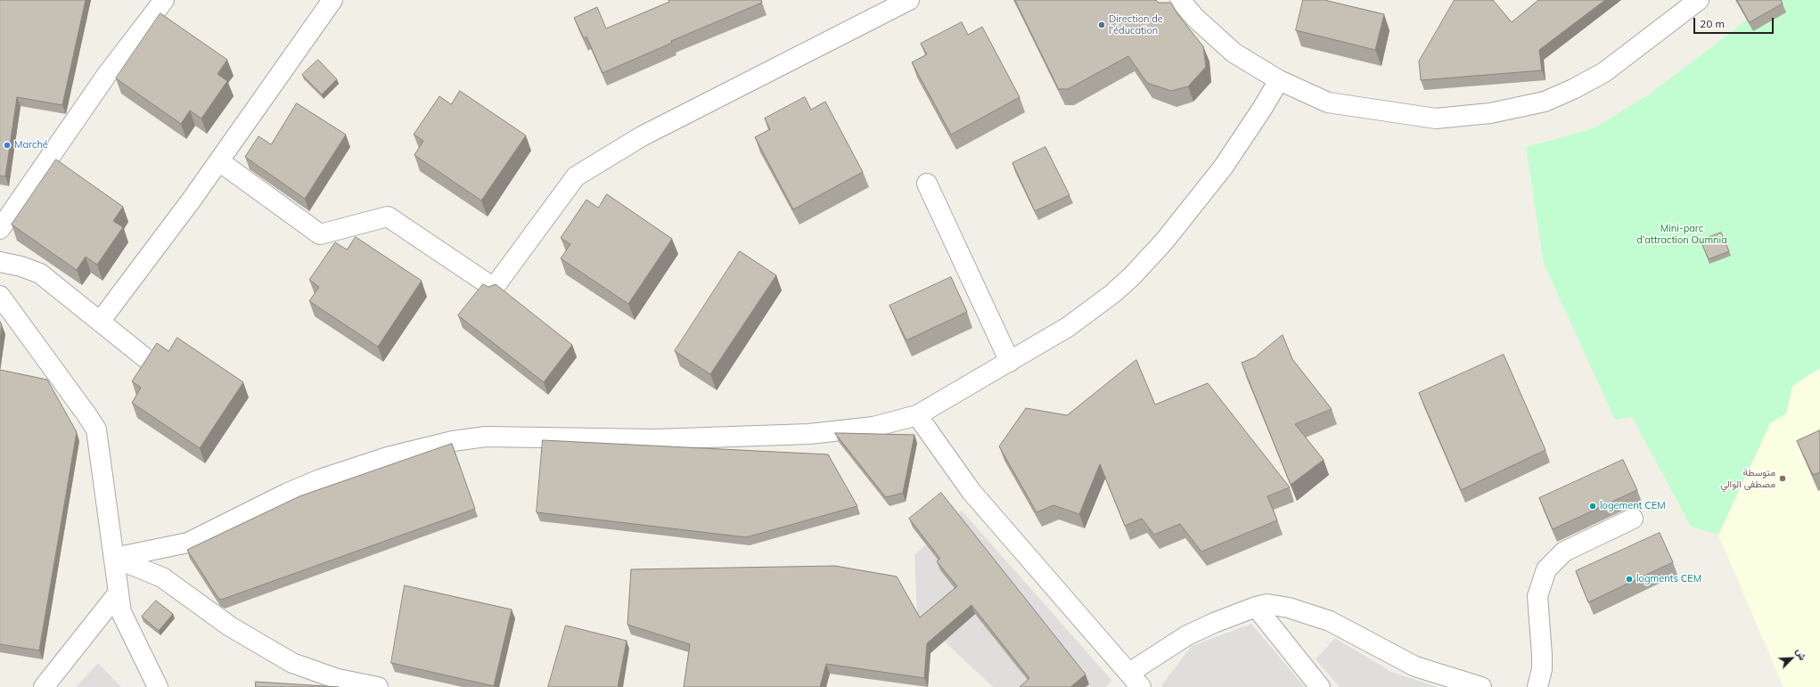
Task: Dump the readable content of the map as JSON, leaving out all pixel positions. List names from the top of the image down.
{
  "parks": ["Mini-parc d’attraction Oumnia"],
  "places": [
    "Direction de l'éducation",
    "Marché",
    "متوسطة مصطفى الوالي",
    "logement CEM",
    "logments CEM"
  ],
  "scale_bar": "20 m",
  "north": "top right"
}
